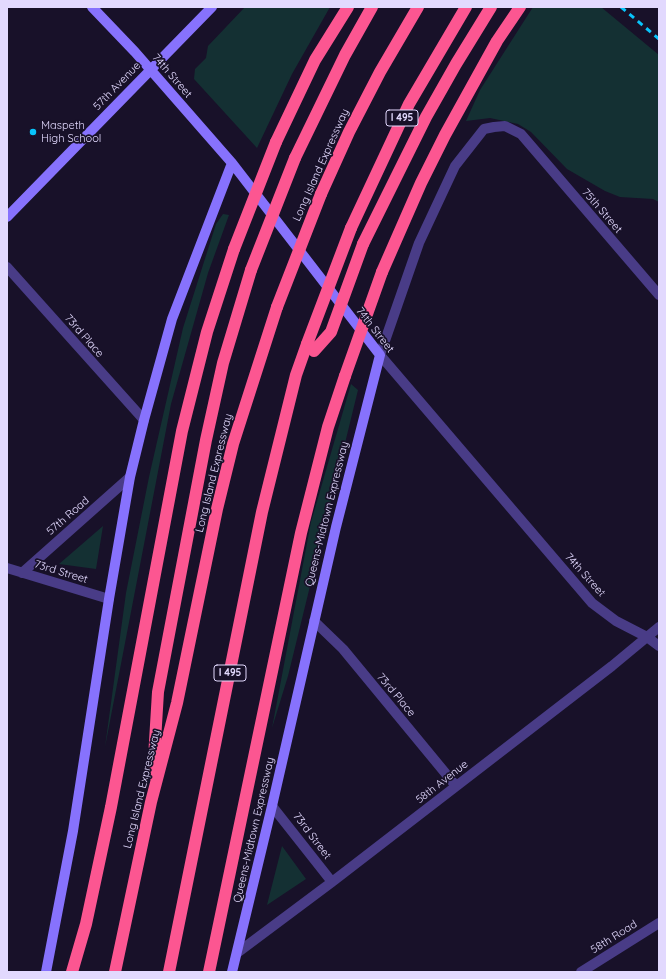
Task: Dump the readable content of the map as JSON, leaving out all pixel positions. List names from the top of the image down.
{
  "streets": {
    "highway": ["I 495", "Long Island Expressway"],
    "street": [
      "74th Street",
      "57th Avenue",
      "75th Street",
      "73rd Place",
      "Queens-Midtown Expressway",
      "57th Road",
      "73rd Street",
      "58th Avenue",
      "58th Road"
    ]
  },
  "crossings": [
    ["74th Street", "57th Avenue"],
    ["74th Street", "Queens-Midtown Expressway"],
    ["74th Street", "58th Avenue"],
    ["75th Street", "Queens-Midtown Expressway"],
    ["73rd Place", "Queens-Midtown Expressway"],
    ["73rd Place", "58th Avenue"],
    ["Queens-Midtown Expressway", "73rd Street"],
    ["Queens-Midtown Expressway", "58th Avenue"],
    ["57th Road", "73rd Street"],
    ["73rd Street", "58th Avenue"]
  ],
  "places": ["Maspeth High School"]
}
